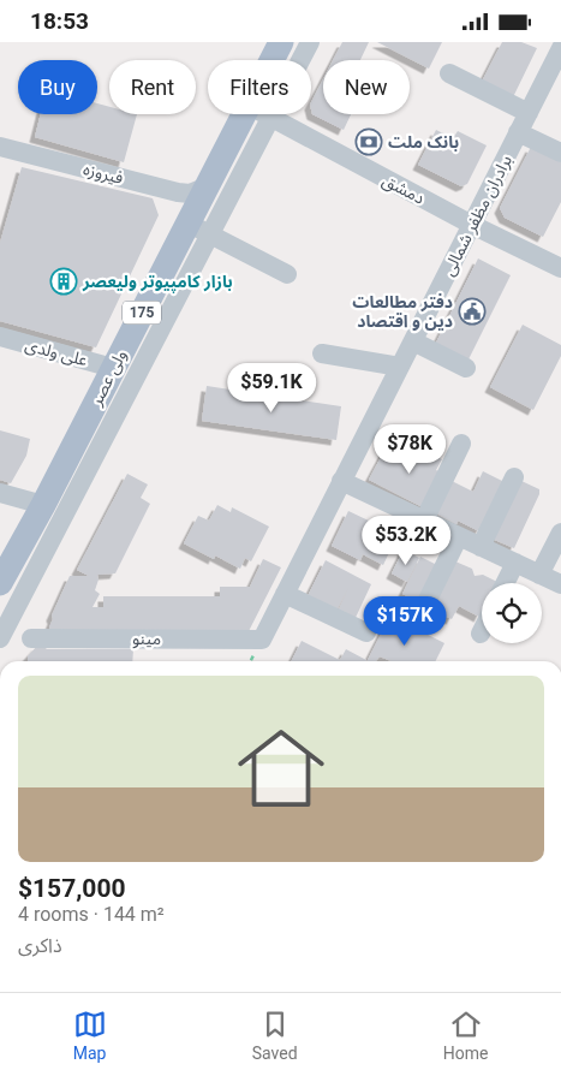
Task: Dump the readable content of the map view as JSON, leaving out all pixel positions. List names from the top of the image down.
{
  "streets": {
    "main road": ["175", "ولی عصر"],
    "street": [
      "فیروزه",
      "دمشق",
      "برادران مظفر شمالی",
      "علی ولدی",
      "مینو"
    ]
  },
  "crossings": [
    ["فیروزه", "ولی عصر"],
    ["دمشق", "برادران مظفر شمالی"],
    ["برادران مظفر شمالی", "مینو"],
    ["علی ولدی", "ولی عصر"]
  ],
  "places": {
    "bank": ["بانک ملت"],
    "building": ["بازار کامپیوتر ولیعصر"],
    "public building": ["دفتر مطالعات دین و اقتصاد"]
  },
  "page": {
    "status": "18:53",
    "chip": [
      "Buy",
      "Rent",
      "Filters",
      "New"
    ],
    "price": [
      "$59.1K",
      "$78K",
      "$53.2K",
      "$157K"
    ],
    "list": [
      {
        "name": "$157,000",
        "note": "4 rooms · 144 m² · ذاکری"
      }
    ],
    "tabs": ["Map", "Saved", "Home"]
  }
}
